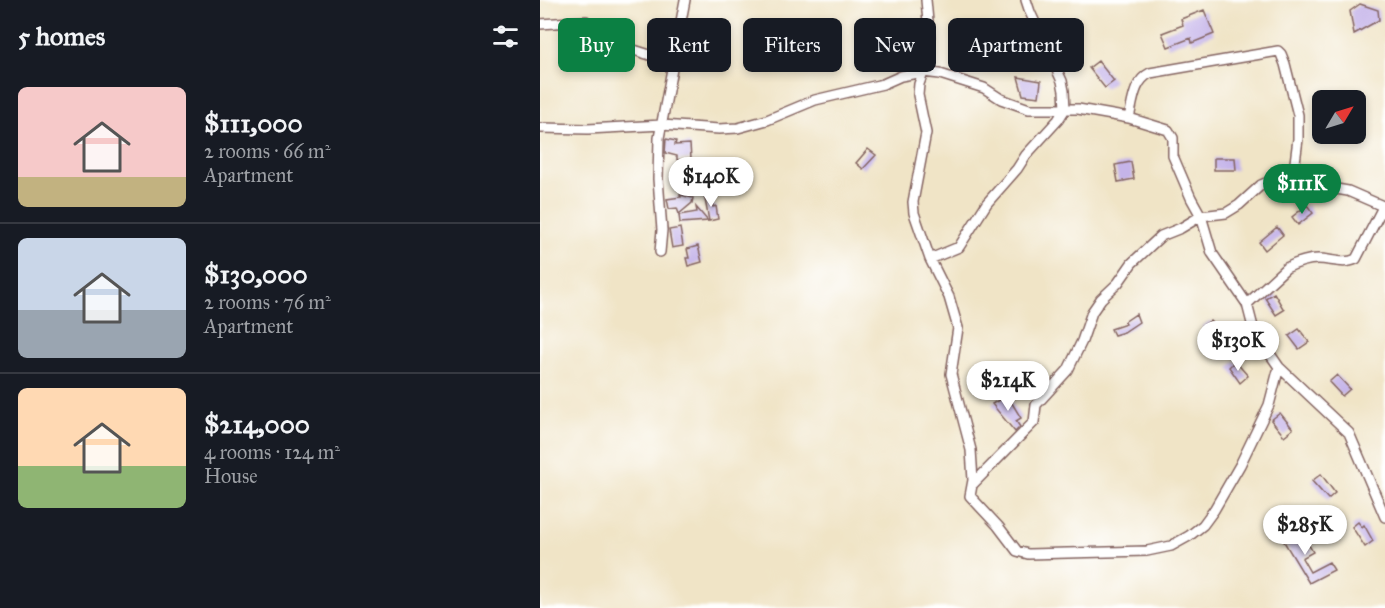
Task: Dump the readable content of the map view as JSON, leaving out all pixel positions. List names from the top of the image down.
{
  "north": "top right",
  "page": {
    "heading": "5 homes",
    "chip": [
      "Buy",
      "Rent",
      "Filters",
      "New",
      "Apartment"
    ],
    "list": [
      {
        "name": "$111,000",
        "note": "2 rooms · 66 m² · Apartment"
      },
      {
        "name": "$130,000",
        "note": "2 rooms · 76 m² · Apartment"
      },
      {
        "name": "$214,000",
        "note": "4 rooms · 124 m² · House"
      }
    ],
    "price": [
      "$140K",
      "$111K",
      "$130K",
      "$214K",
      "$285K"
    ]
  }
}
